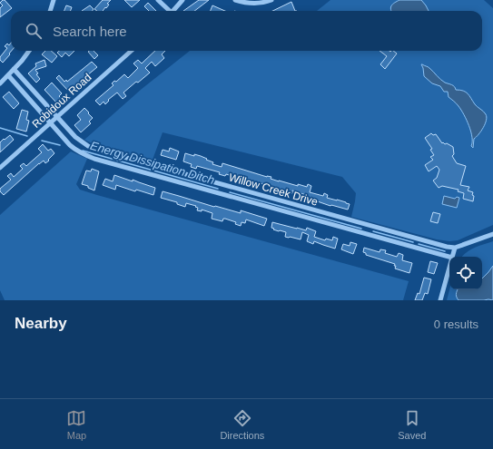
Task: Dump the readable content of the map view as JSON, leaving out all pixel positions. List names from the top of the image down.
{
  "streets": {
    "street": ["Robidoux Road", "Willow Creek Drive"]
  },
  "crossings": [
    ["Robidoux Road", "Willow Creek Drive"]
  ],
  "water": ["Energy Dissipation Ditch"],
  "page": {
    "search": "Search here",
    "heading": ["Nearby", "0 results"],
    "nav": ["Map", "Directions", "Saved"]
  }
}
